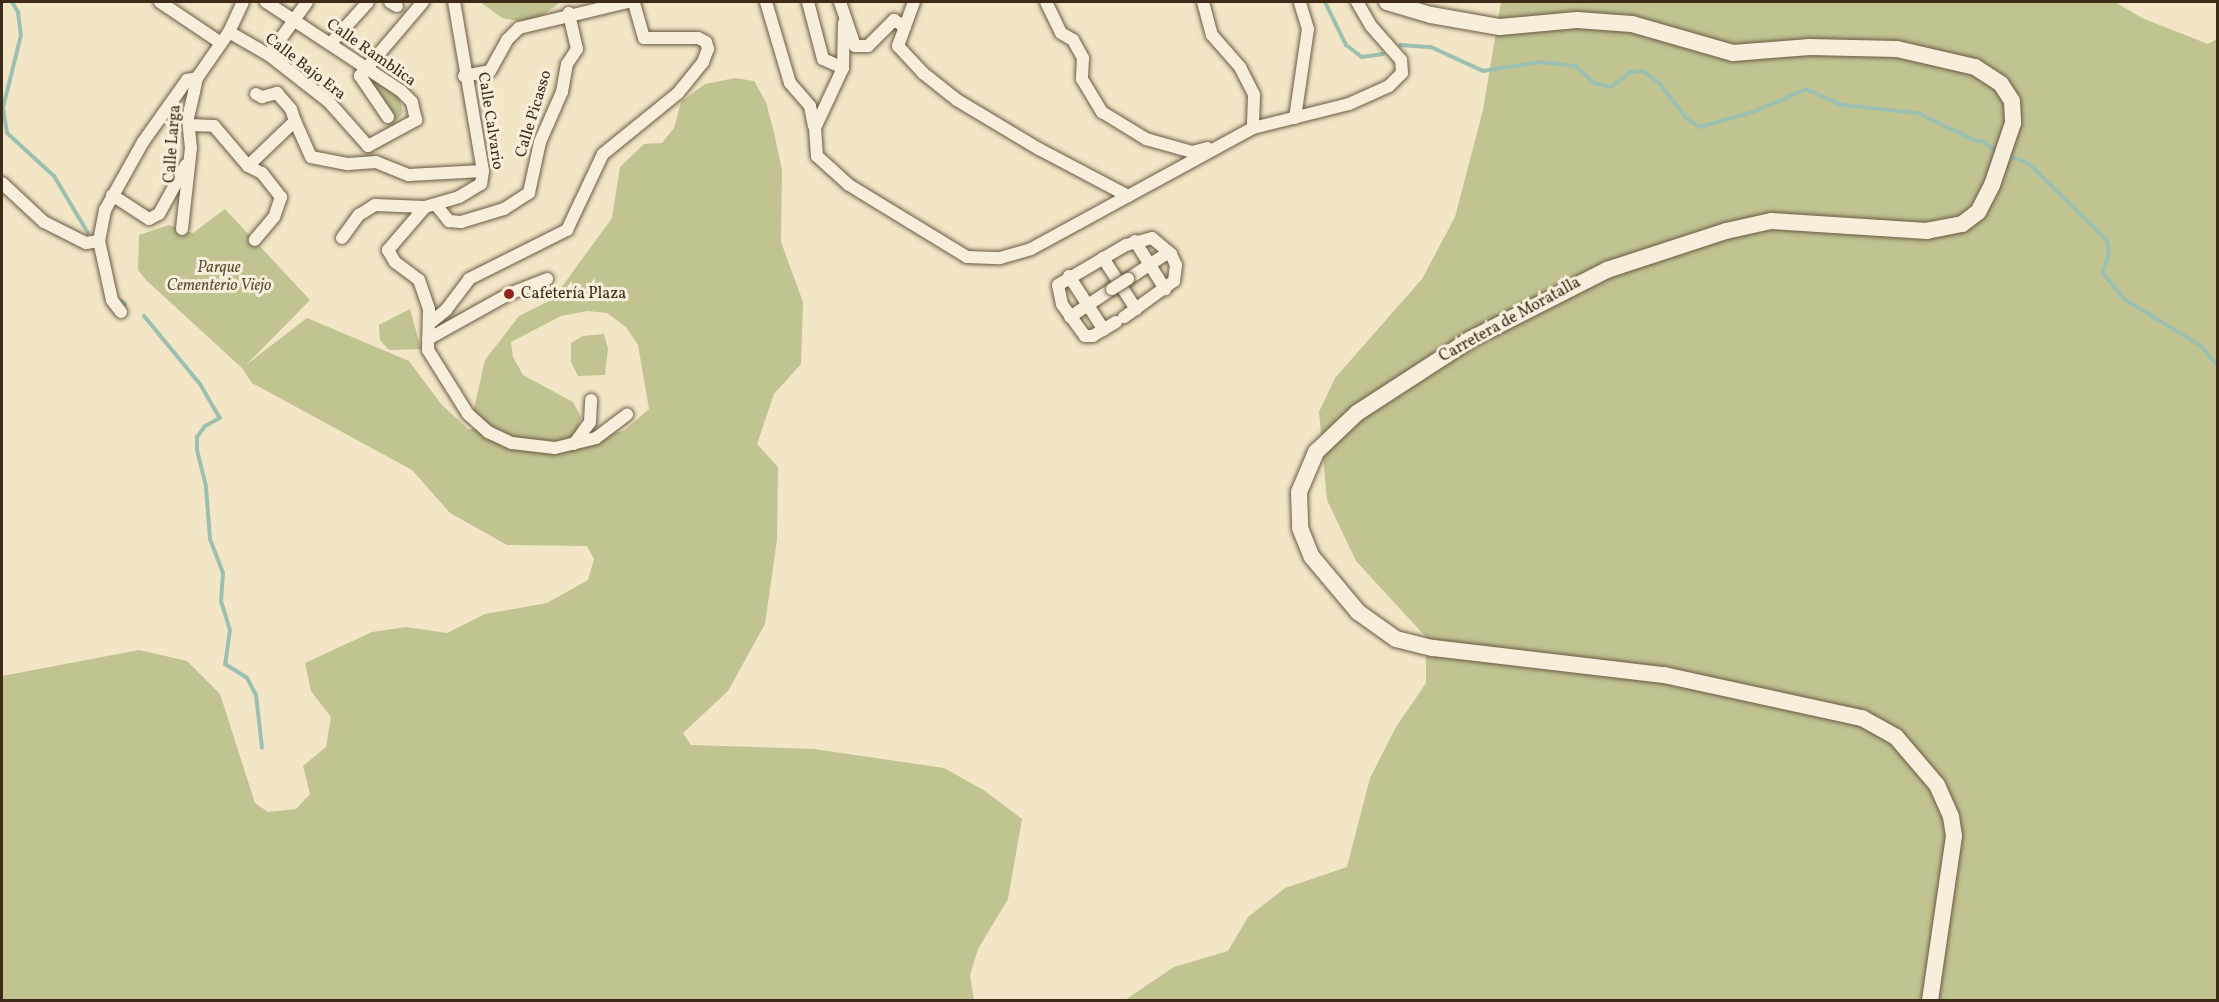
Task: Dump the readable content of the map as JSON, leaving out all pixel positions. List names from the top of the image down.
{
  "streets": {
    "main road": ["Carretera de Moratalla"],
    "street": [
      "Calle Ramblica",
      "Calle Bajo Era",
      "Calle Picasso",
      "Calle Calvario",
      "Calle Larga"
    ]
  },
  "crossings": [
    ["Calle Ramblica", "Calle Bajo Era"],
    ["Calle Bajo Era", "Calle Larga"],
    ["Calle Picasso", "Calle Calvario"]
  ],
  "parks": ["Parque Cementerio Viejo"],
  "places": ["Cafetería Plaza"]
}
